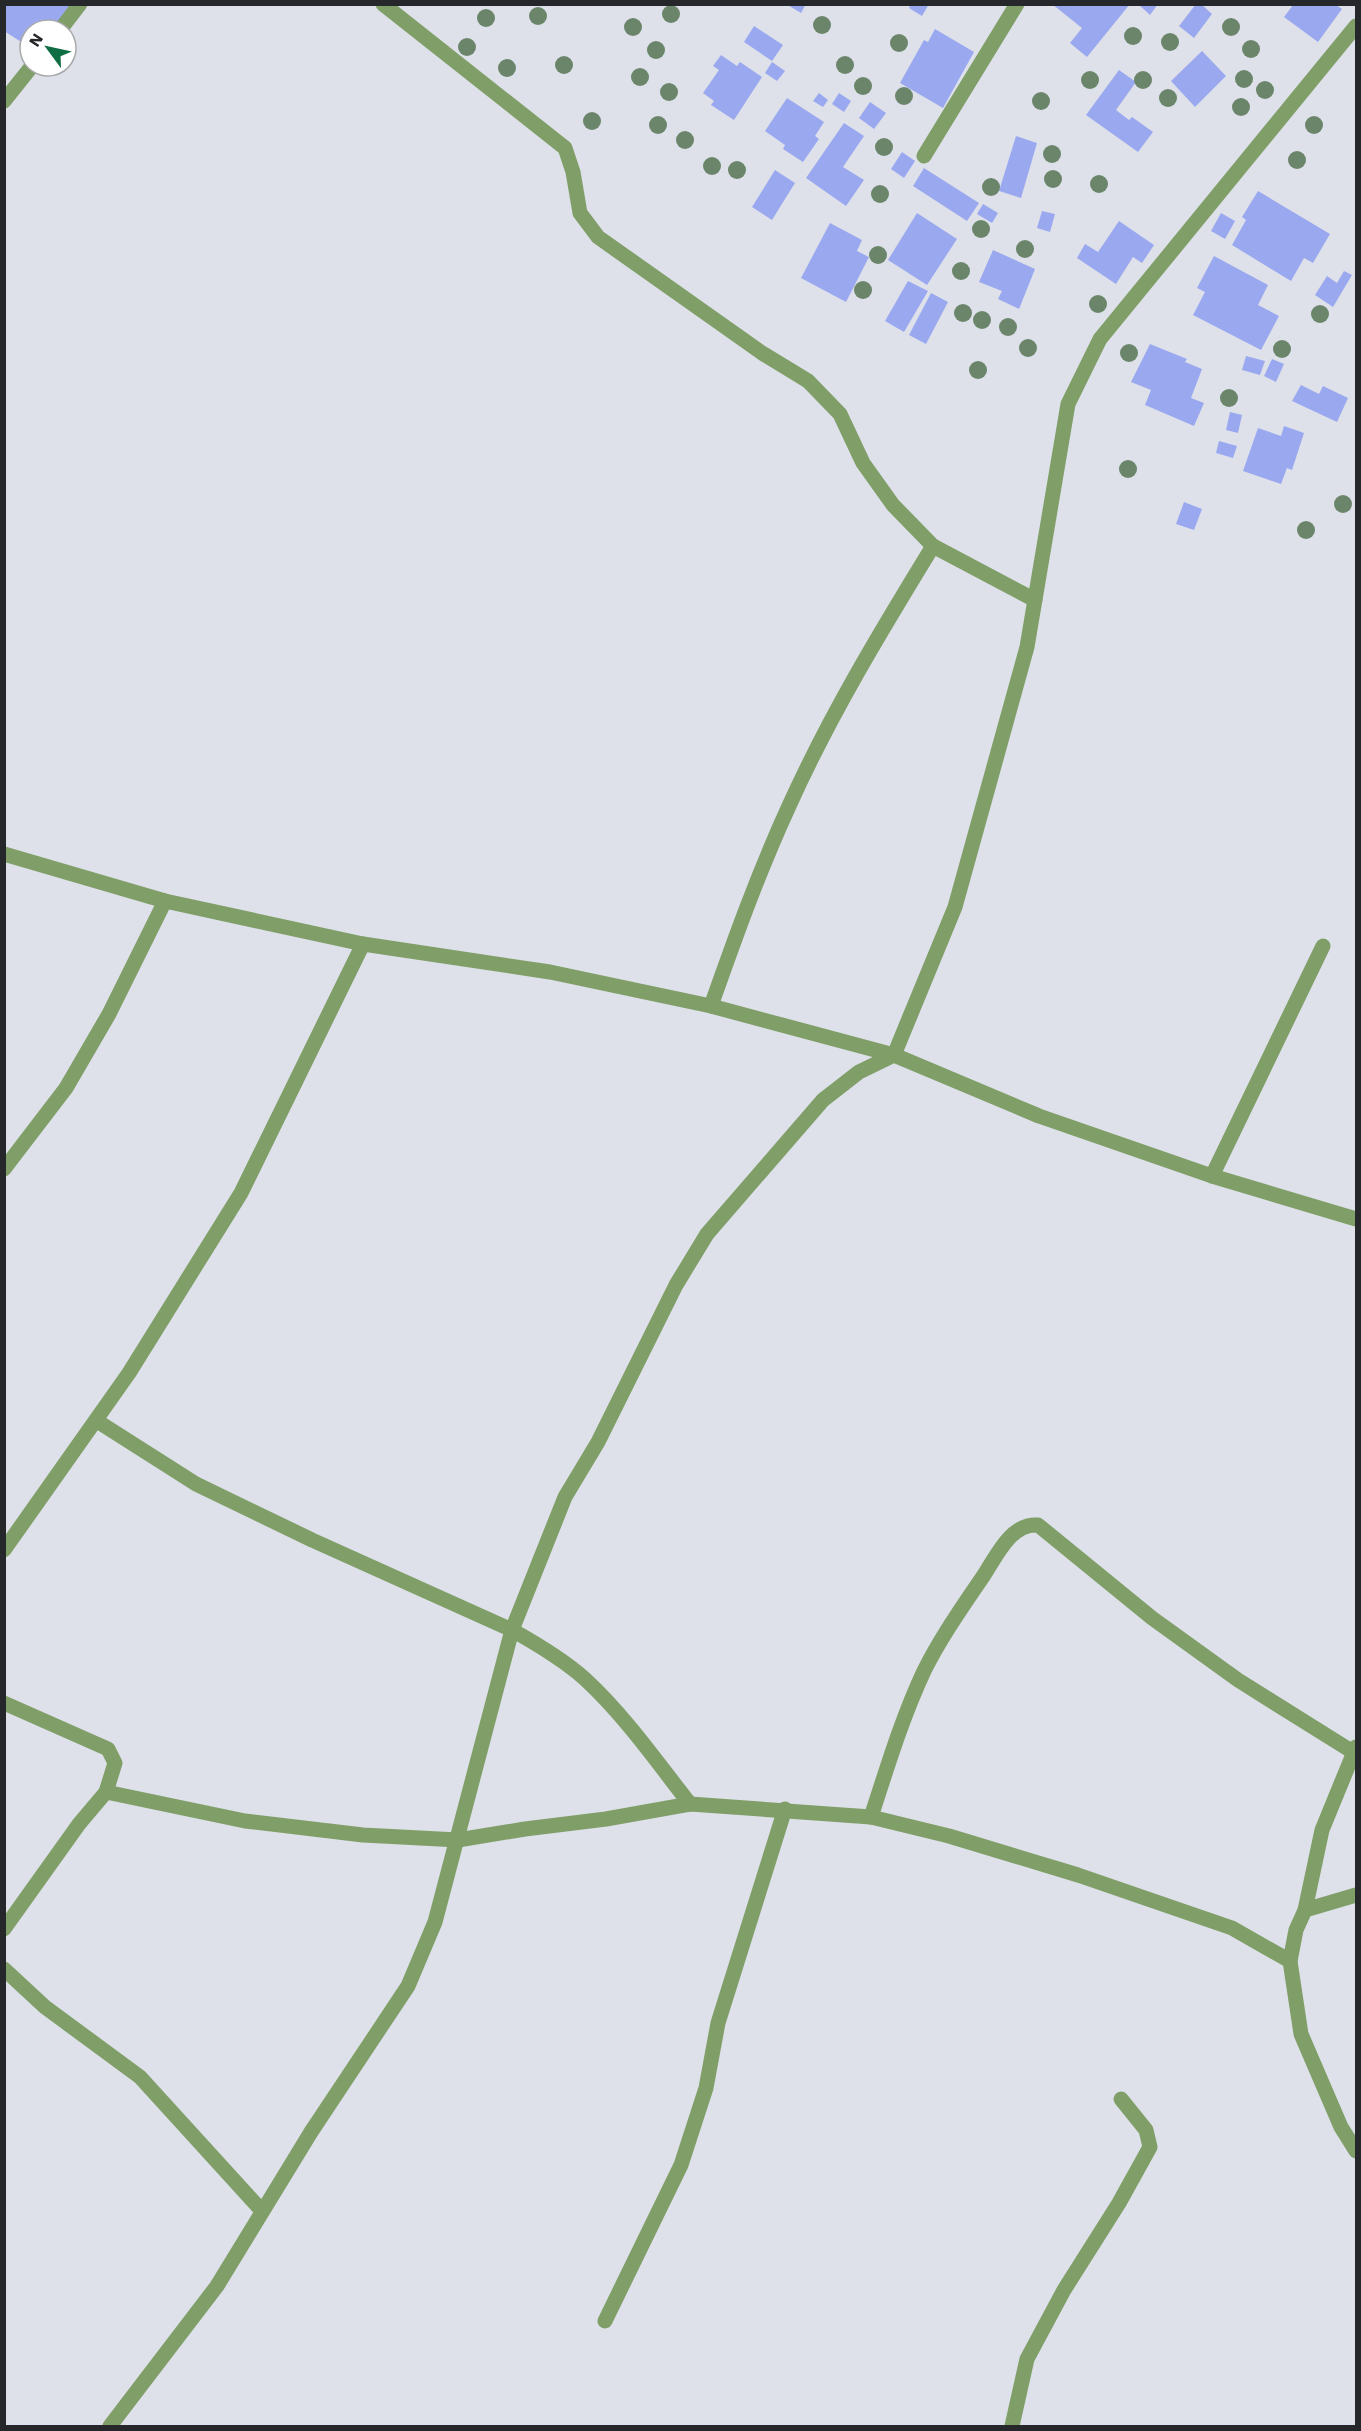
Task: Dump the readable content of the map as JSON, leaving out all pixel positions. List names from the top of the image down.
{
  "north": "top left"
}
